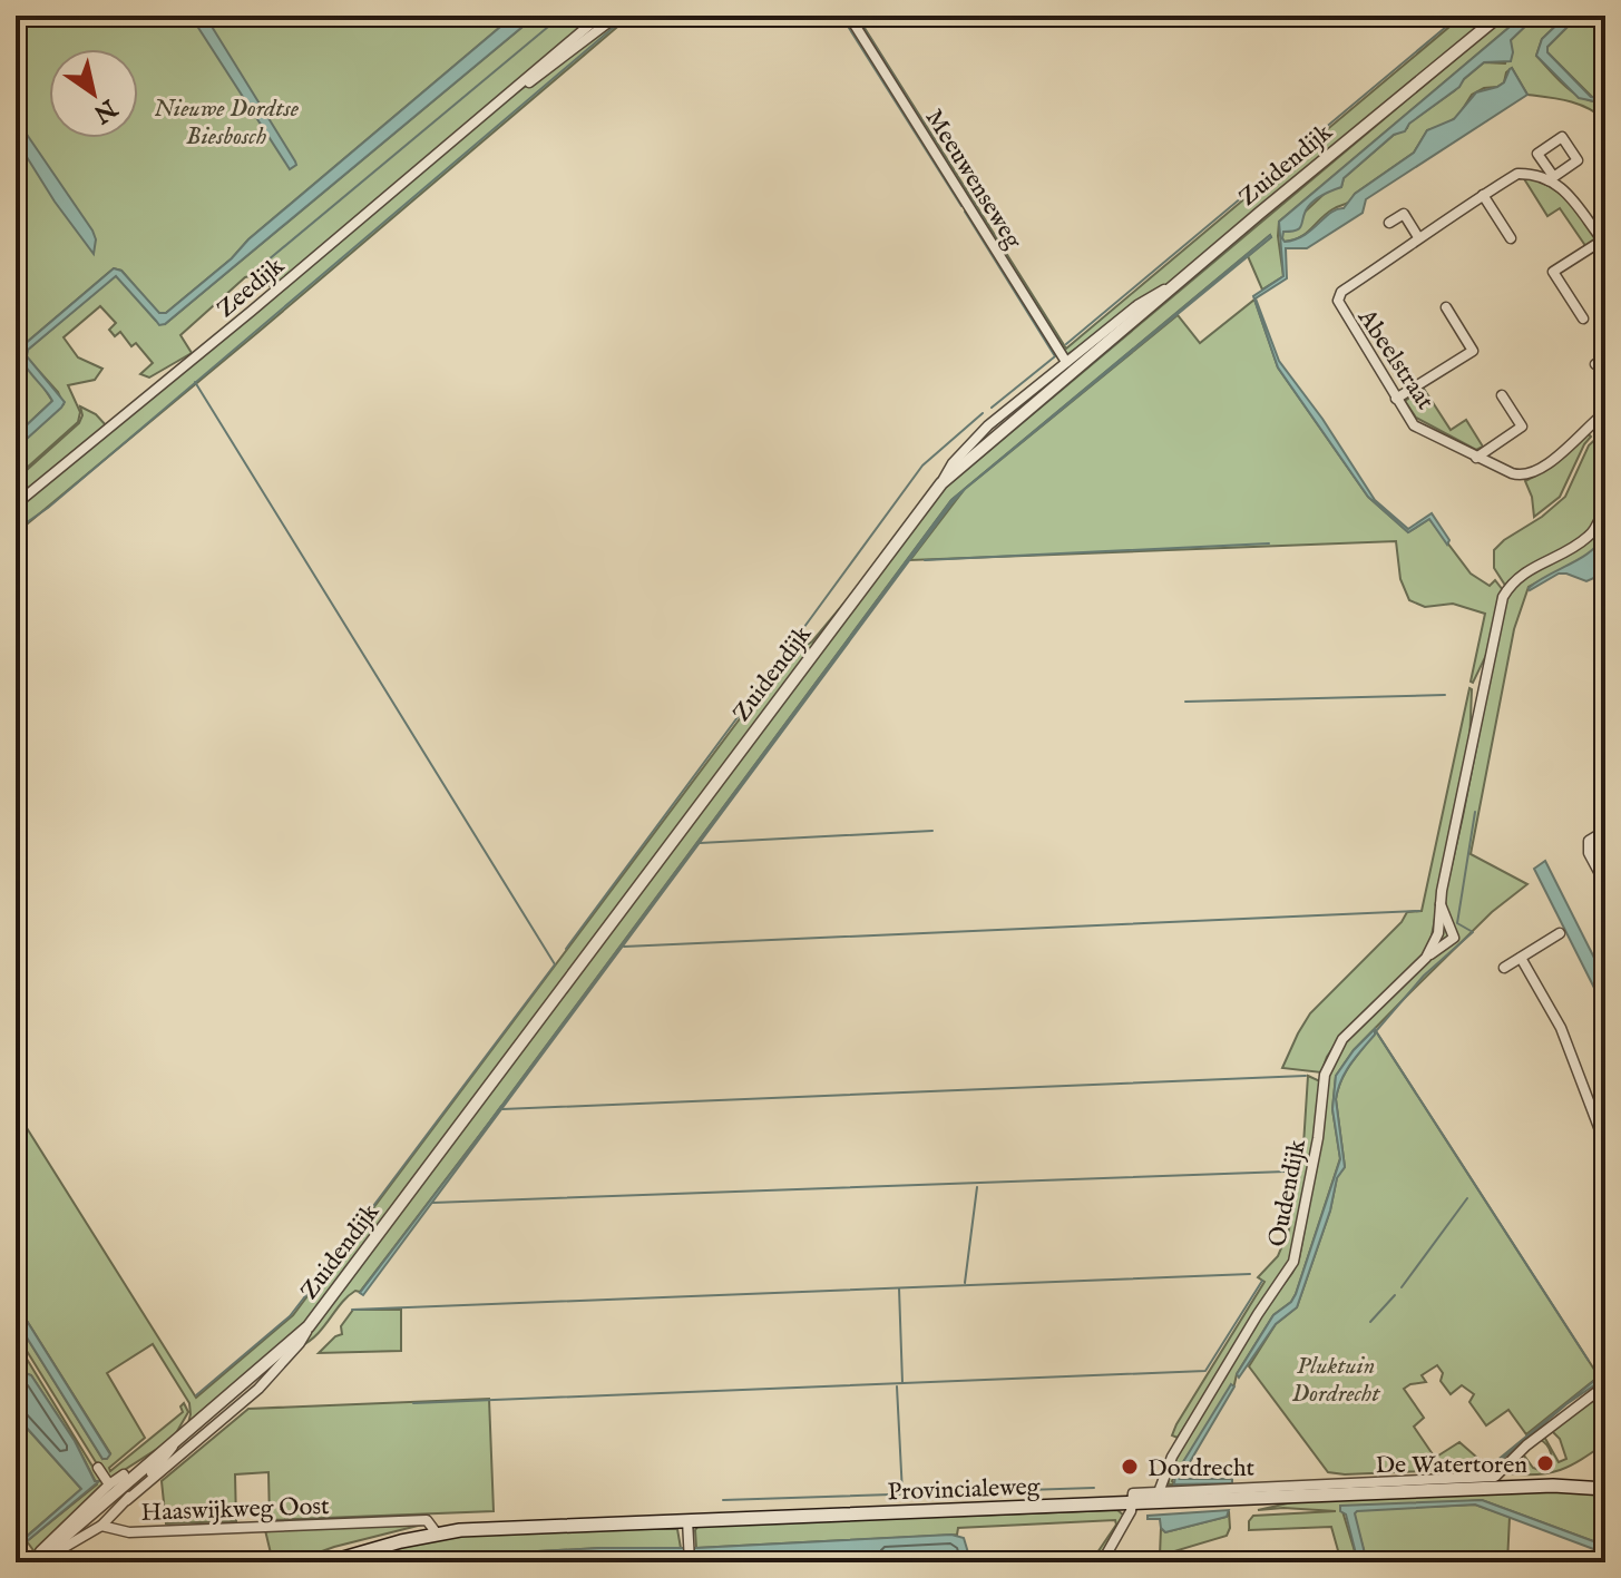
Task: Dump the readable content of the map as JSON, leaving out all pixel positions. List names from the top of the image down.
{
  "streets": {
    "main road": ["Provincialeweg"],
    "street": [
      "Zuidendijk",
      "Meeuwenseweg",
      "Zeedijk",
      "Abeelstraat",
      "Oudendijk",
      "Haaswijkweg Oost"
    ]
  },
  "crossings": [
    ["Zuidendijk", "Haaswijkweg Oost"],
    ["Provincialeweg", "Haaswijkweg Oost"]
  ],
  "parks": ["Nieuwe Dordtse Biesbosch", "Pluktuin Dordrecht"],
  "places": ["De Watertoren", "Dordrecht"],
  "north": "bottom right"
}
